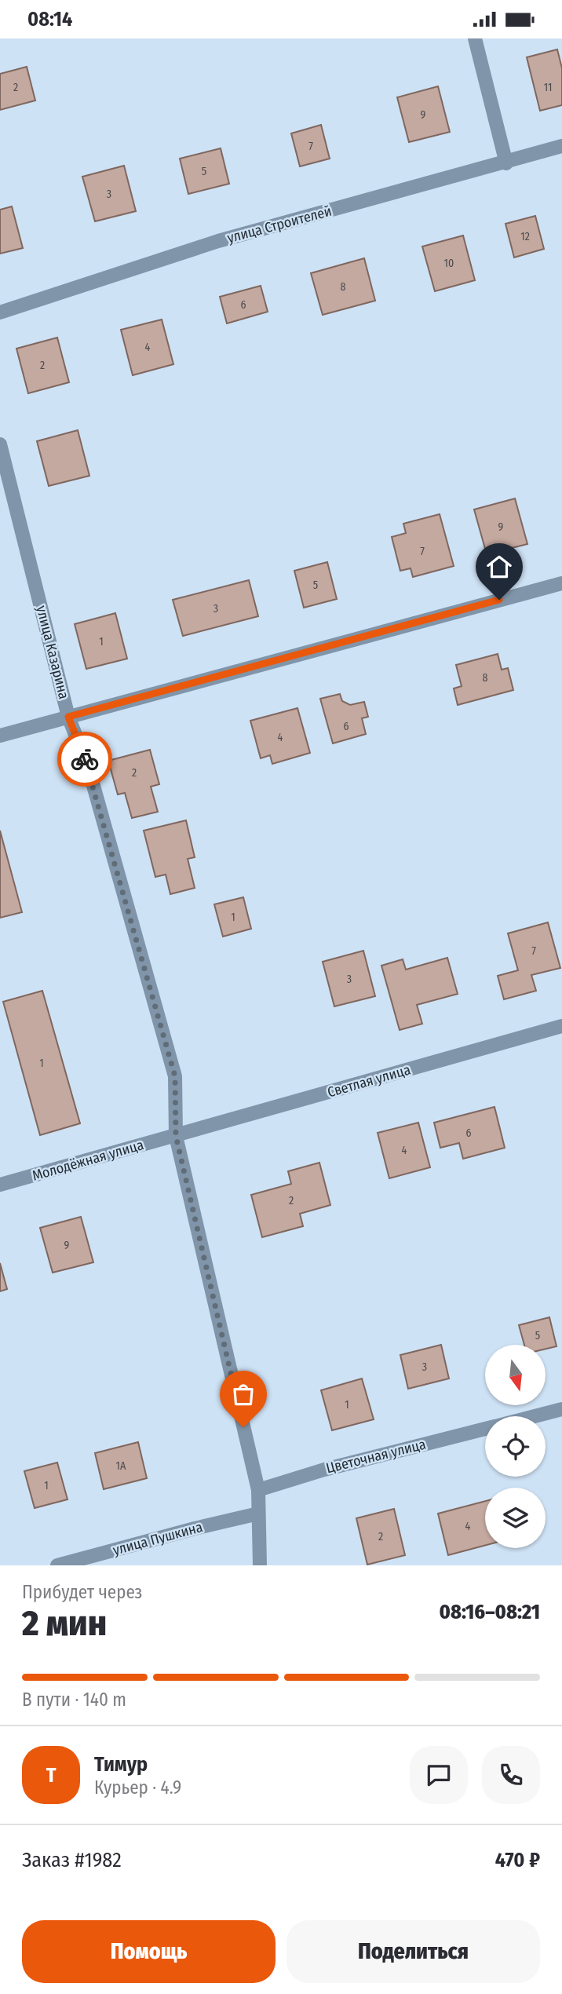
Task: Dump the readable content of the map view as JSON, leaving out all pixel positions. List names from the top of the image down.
{
  "streets": {
    "street": [
      "улица Строителей",
      "улица Казарина",
      "Светлая улица",
      "Молодёжная улица",
      "Цветочная улица",
      "улица Пушкина"
    ]
  },
  "crossings": [
    ["улица Казарина", "Светлая улица"],
    ["улица Казарина", "Молодёжная улица"],
    ["улица Казарина", "Цветочная улица"],
    ["улица Казарина", "улица Пушкина"],
    ["Светлая улица", "Молодёжная улица"]
  ],
  "house_numbers": [
    "2",
    "11",
    "9",
    "7",
    "5",
    "3",
    "12",
    "10",
    "8",
    "6",
    "4",
    "2",
    "9",
    "7",
    "5",
    "3",
    "1",
    "8",
    "6",
    "4",
    "2",
    "1",
    "7",
    "3",
    "1",
    "6",
    "4",
    "2",
    "9",
    "5",
    "3",
    "1",
    "1А",
    "1",
    "4",
    "2"
  ],
  "north": "bottom",
  "page": {
    "status": "08:14",
    "heading": ["2 мин", "Прибудет через", "08:16–08:21"],
    "panel": [
      "Тимур",
      "Курьер · 4.9",
      "Заказ #1982",
      "470 ₽"
    ],
    "bar": "В пути · 140 m",
    "round": "Т",
    "buttons": ["Помощь", "Поделиться"]
  }
}
